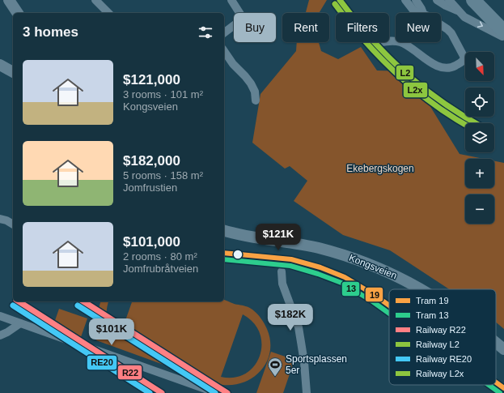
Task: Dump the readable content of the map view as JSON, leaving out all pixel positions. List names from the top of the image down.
{
  "streets": {
    "main road": ["Kongsveien"]
  },
  "parks": ["Ekebergskogen"],
  "places": {
    "sports": ["Sportsplassen 5er"]
  },
  "lines": [
    "rail line L2",
    "rail line L2x",
    "tram line 19",
    "tram line 13",
    "rail line R22",
    "rail line RE20"
  ],
  "legend": [
    "Tram 19",
    "Tram 13",
    "Railway R22",
    "Railway L2",
    "Railway RE20",
    "Railway L2x"
  ],
  "north": "bottom right",
  "page": {
    "chip": [
      "Buy",
      "Rent",
      "Filters",
      "New"
    ],
    "heading": "3 homes",
    "map_buttons": ["+", "−"],
    "list": [
      {
        "name": "$121,000",
        "note": "3 rooms · 101 m² · Kongsveien"
      },
      {
        "name": "$182,000",
        "note": "5 rooms · 158 m² · Jomfrustien"
      },
      {
        "name": "$101,000",
        "note": "2 rooms · 80 m² · Jomfrubråtveien"
      }
    ],
    "price": ["$121K", "$182K", "$101K"]
  }
}
